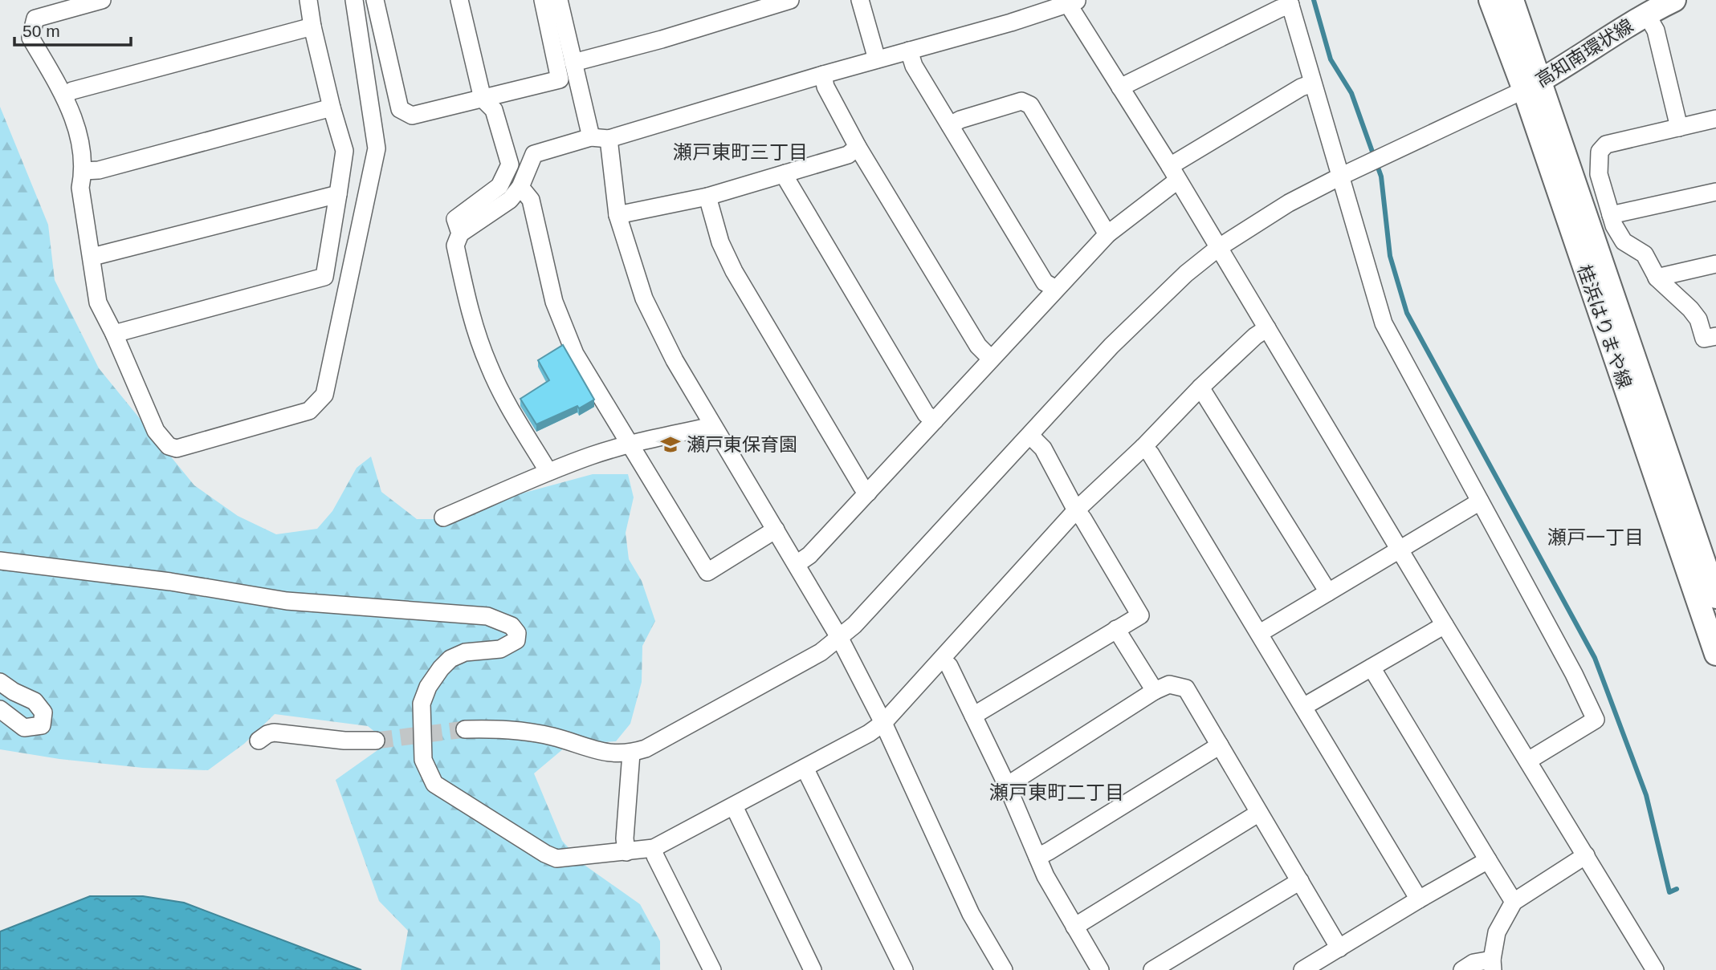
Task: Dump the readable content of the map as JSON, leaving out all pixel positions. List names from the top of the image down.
{
  "streets": {
    "main road": ["高知南環状線", "桂浜はりまや線"]
  },
  "crossings": [
    ["高知南環状線", "桂浜はりまや線"]
  ],
  "districts": ["瀬戸東町三丁目", "瀬戸一丁目", "瀬戸東町二丁目"],
  "places": {
    "school or university": ["瀬戸東保育園"]
  },
  "scale_bar": "50 m"
}
